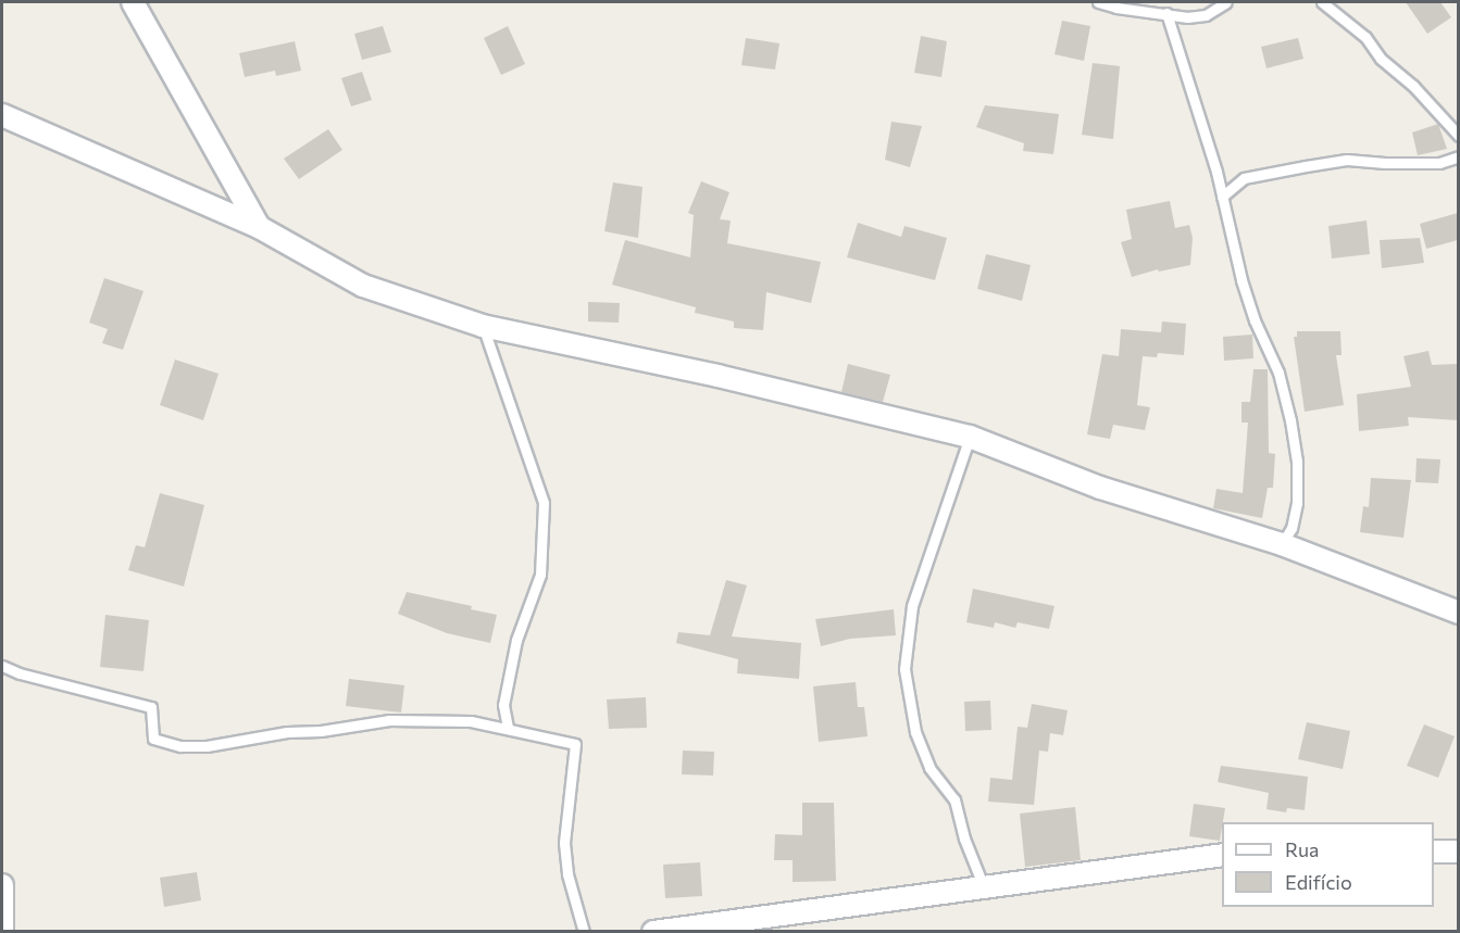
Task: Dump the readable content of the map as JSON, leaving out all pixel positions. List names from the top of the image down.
{
  "legend": ["Rua", "Edifício"]
}
